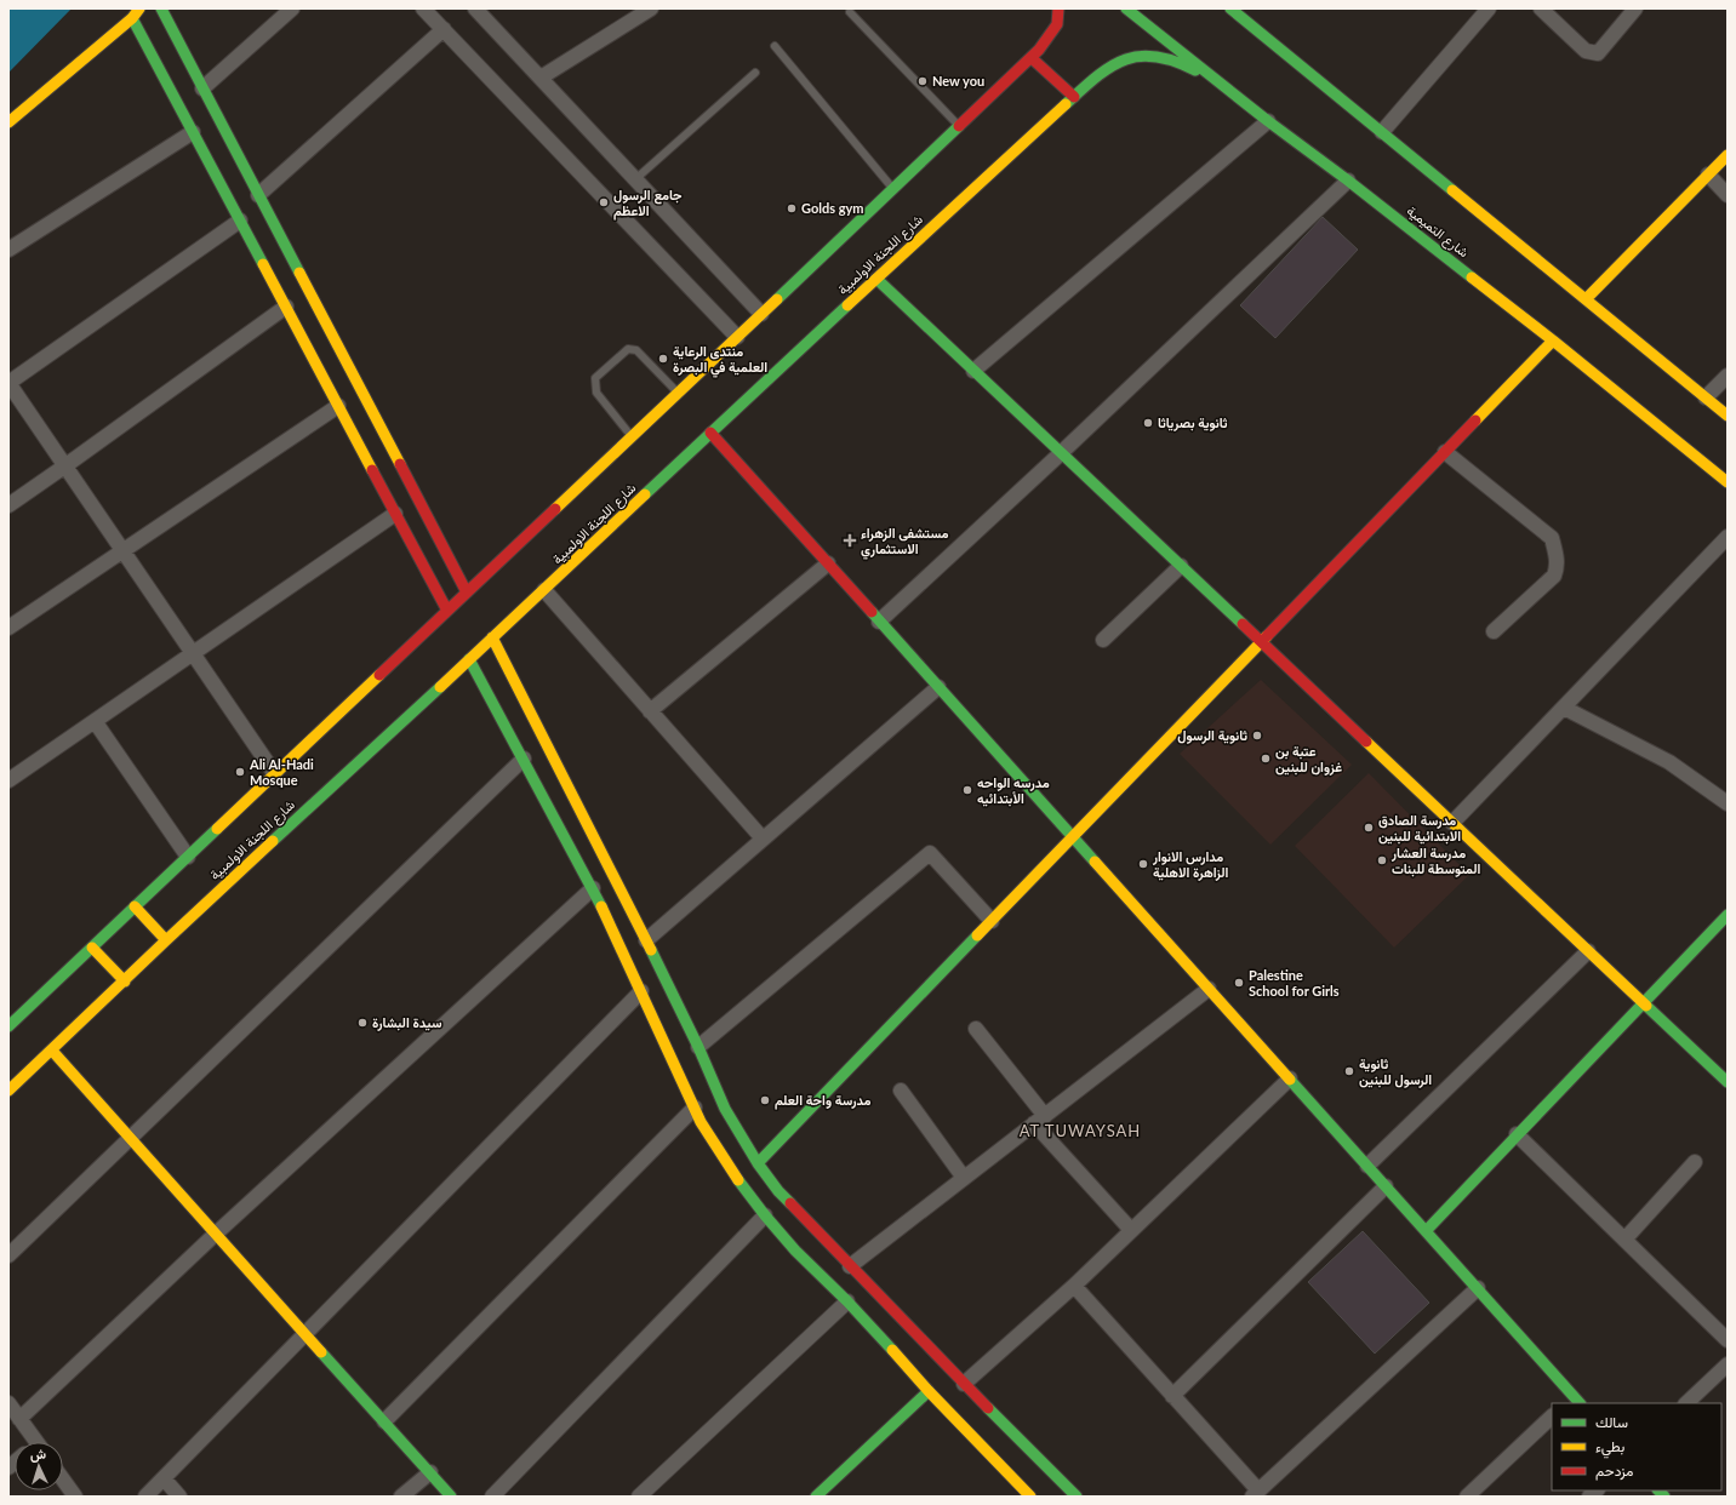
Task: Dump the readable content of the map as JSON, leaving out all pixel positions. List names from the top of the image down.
{
  "streets": {
    "main road": ["شارع التميمية", "شارع اللجنة الاولمبية"]
  },
  "crossings": [
    ["شارع التميمية", "شارع اللجنة الاولمبية"]
  ],
  "districts": ["AT TUWAYSAH"],
  "places": {
    "other": [
      "New you",
      "جامع الرسول الاعظم",
      "Golds gym",
      "منتدى الرعاية العلمية في البصرة",
      "ثانوية بصرياثا",
      "ثانوية الرسول",
      "عتبة بن غزوان للبنين",
      "Ali Al-Hadi Mosque",
      "مدرسه الواحه الأبتدائيه",
      "مدرسة الصادق الابتدائية للبنين",
      "مدرسة العشار المتوسطة للبنات",
      "مدارس الانوار الزاهرة الاهلية",
      "Palestine School for Girls",
      "سيدة البشارة",
      "ثانوية الرسول للبنين",
      "مدرسة واحة العلم"
    ],
    "health": ["مستشفى الزهراء الاستثماري"]
  },
  "legend": ["سالك", "بطيء", "مزدحم"],
  "north": "top"
}
